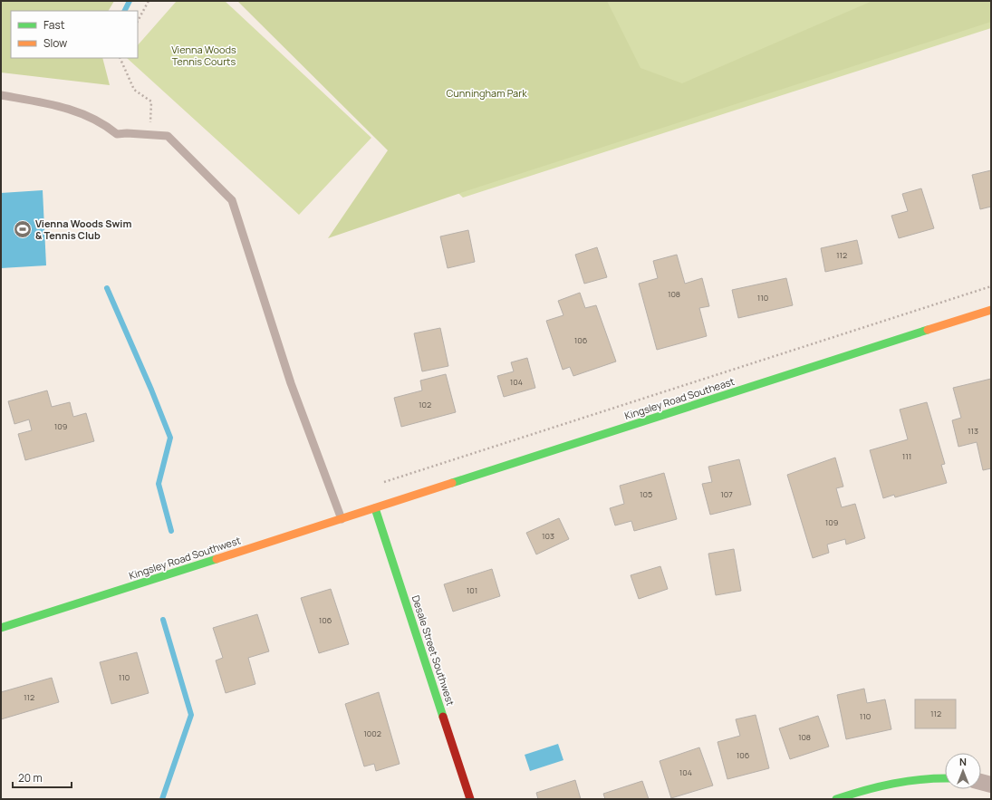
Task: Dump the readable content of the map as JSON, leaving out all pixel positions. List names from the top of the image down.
{
  "streets": {
    "street": ["Kingsley Road Southeast", "Kingsley Road Southwest", "Desale Street Southwest"]
  },
  "crossings": [
    ["Kingsley Road Southeast", "Kingsley Road Southwest"],
    ["Kingsley Road Southeast", "Desale Street Southwest"],
    ["Kingsley Road Southwest", "Desale Street Southwest"]
  ],
  "parks": ["Vienna Woods Tennis Courts", "Cunningham Park"],
  "places": {
    "sports": ["Vienna Woods Swim & Tennis Club"]
  },
  "house_numbers": [
    "112",
    "108",
    "110",
    "106",
    "104",
    "102",
    "109",
    "113",
    "111",
    "105",
    "107",
    "109",
    "103",
    "101",
    "106",
    "110",
    "112",
    "112",
    "110",
    "1002",
    "108",
    "106",
    "104"
  ],
  "legend": ["Fast", "Slow"],
  "scale_bar": "20 m",
  "north": "top"
}
